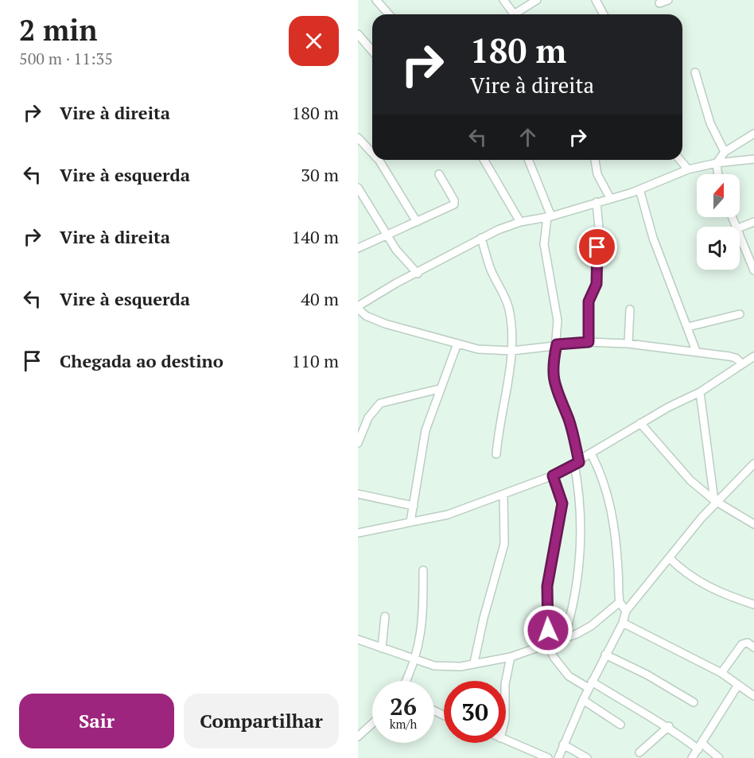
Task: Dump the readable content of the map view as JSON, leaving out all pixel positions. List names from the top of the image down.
{
  "north": "top",
  "page": {
    "heading": ["2 min", "500 m · 11:35"],
    "turn": ["180 m", "Vire à direita"],
    "list": [
      {
        "name": "Vire à direita",
        "value": "180 m"
      },
      {
        "name": "Vire à esquerda",
        "value": "30 m"
      },
      {
        "name": "Vire à direita",
        "value": "140 m"
      },
      {
        "name": "Vire à esquerda",
        "value": "40 m"
      },
      {
        "name": "Chegada ao destino",
        "value": "110 m"
      }
    ],
    "speed": "26 km/h",
    "limit": "30",
    "buttons": ["Sair", "Compartilhar"]
  }
}
